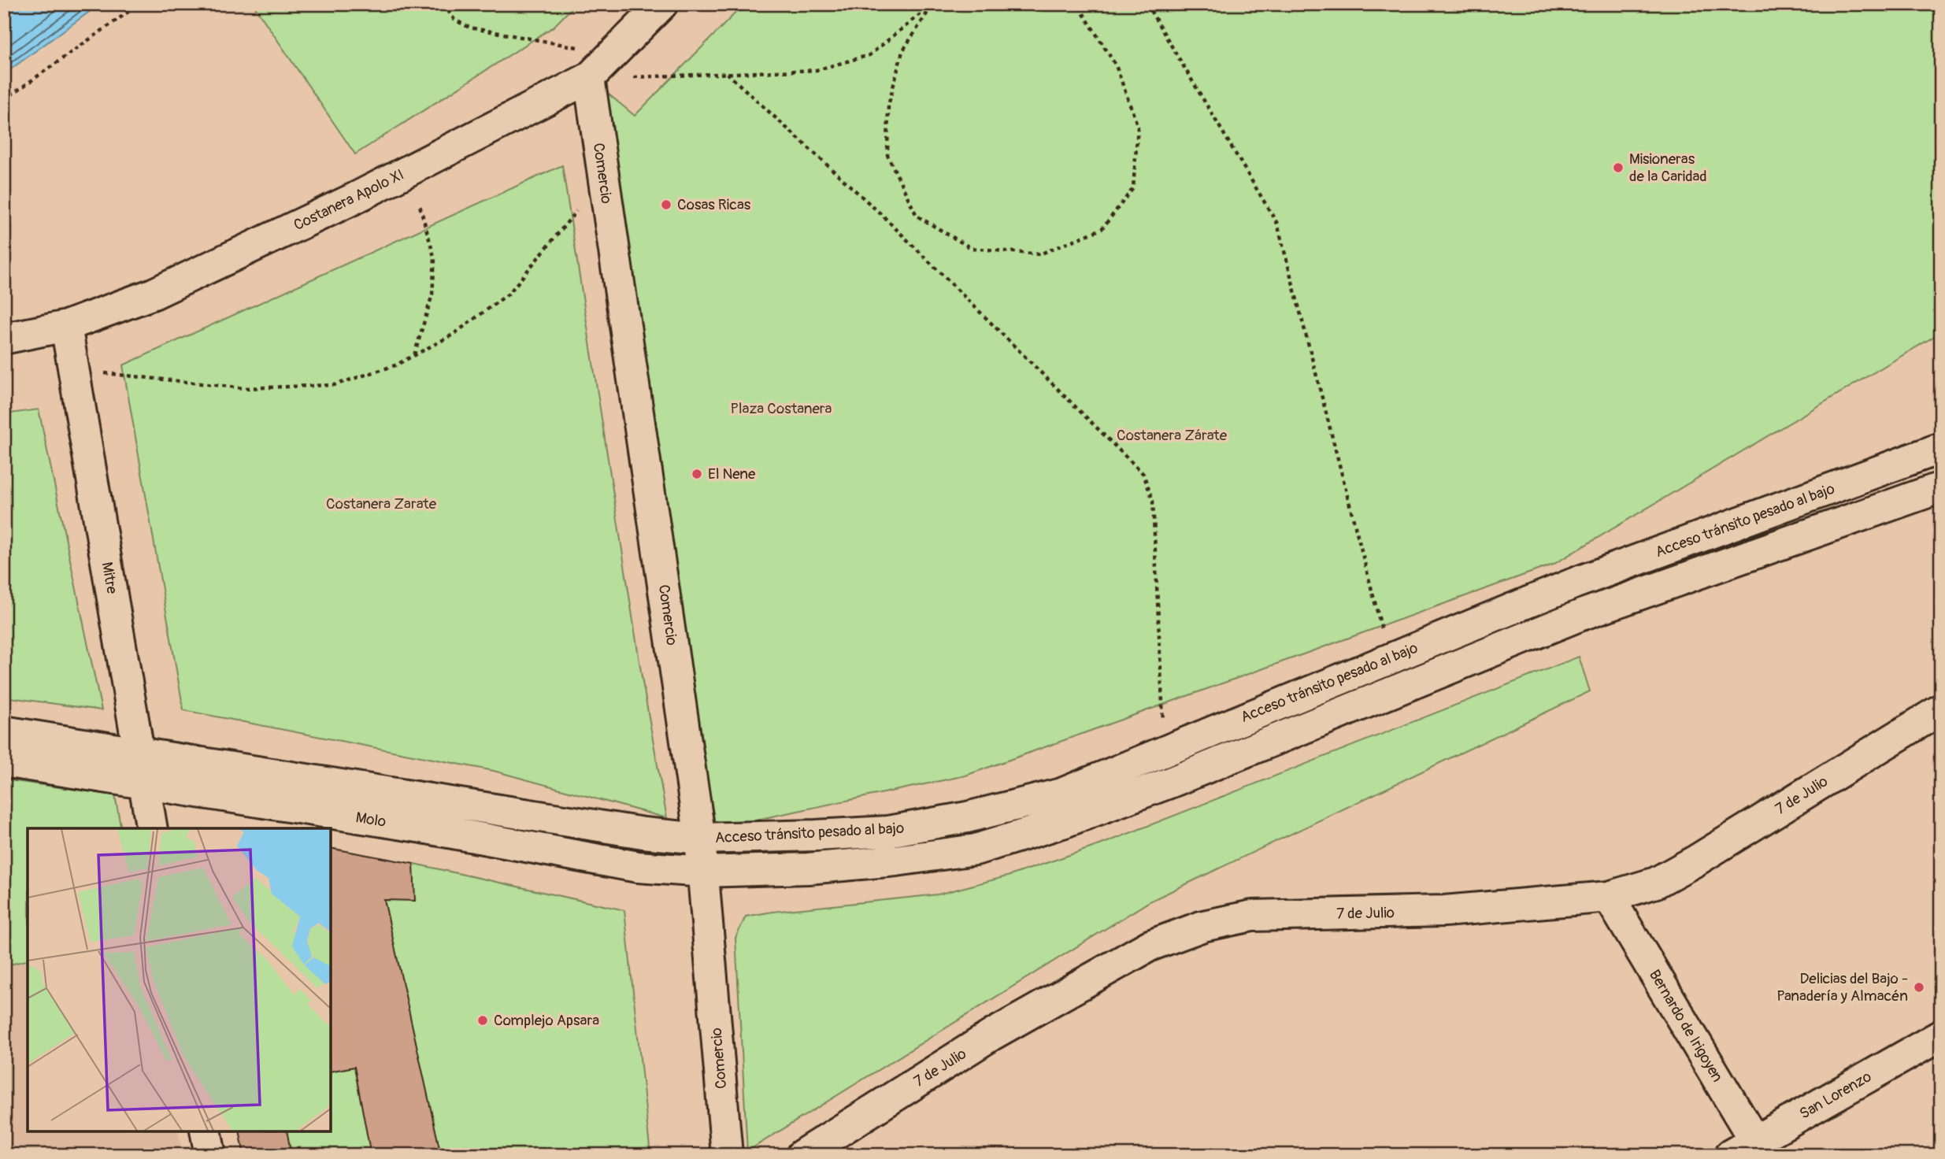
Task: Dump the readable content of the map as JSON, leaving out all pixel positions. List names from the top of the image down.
{
  "streets": {
    "street": [
      "Comercio",
      "Costanera Apolo XI",
      "Acceso tránsito pesado al bajo",
      "Mitre",
      "7 de Julio",
      "Molo",
      "Bernardo de Irigoyen",
      "San Lorenzo"
    ]
  },
  "crossings": [
    ["Comercio", "Costanera Apolo XI"],
    ["Comercio", "Acceso tránsito pesado al bajo"],
    ["Comercio", "Molo"],
    ["Costanera Apolo XI", "Mitre"],
    ["Acceso tránsito pesado al bajo", "Molo"],
    ["Mitre", "Molo"],
    ["7 de Julio", "Bernardo de Irigoyen"],
    ["Bernardo de Irigoyen", "San Lorenzo"]
  ],
  "parks": ["Plaza Costanera", "Costanera Zárate", "Costanera Zarate"],
  "places": [
    "Misioneras de la Caridad",
    "Cosas Ricas",
    "El Nene",
    "Delicias del Bajo - Panadería y Almacén",
    "Complejo Apsara"
  ]
}
